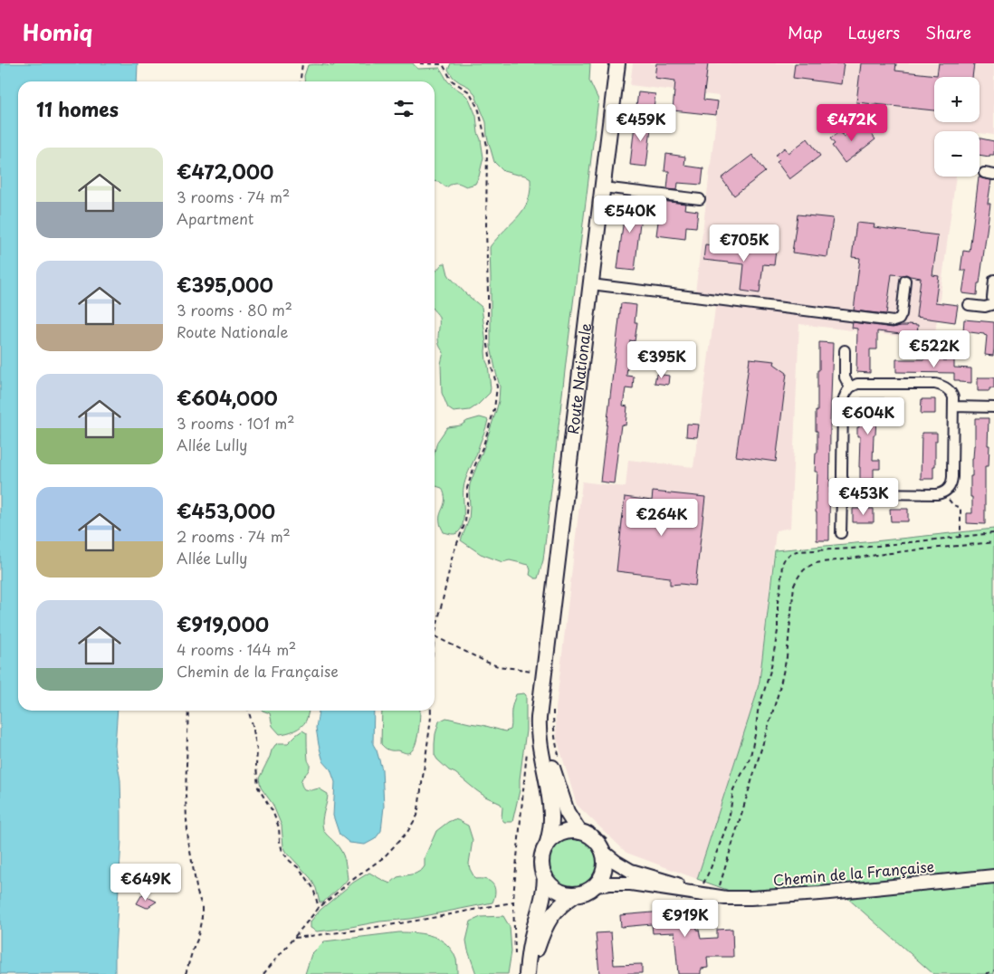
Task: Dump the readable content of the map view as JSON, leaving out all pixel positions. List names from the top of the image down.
{
  "streets": {
    "main road": ["Route Nationale"],
    "street": ["Chemin de la Française"]
  },
  "page": {
    "header": "Homiq",
    "nav": ["Map", "Layers", "Share"],
    "map_buttons": ["+", "−"],
    "heading": "11 homes",
    "price": [
      "€459K",
      "€472K",
      "€540K",
      "€705K",
      "€522K",
      "€395K",
      "€604K",
      "€453K",
      "€264K",
      "€649K",
      "€919K"
    ],
    "list": [
      {
        "name": "€472,000",
        "note": "3 rooms · 74 m² · Apartment"
      },
      {
        "name": "€395,000",
        "note": "3 rooms · 80 m² · Route Nationale"
      },
      {
        "name": "€604,000",
        "note": "3 rooms · 101 m² · Allée Lully"
      },
      {
        "name": "€453,000",
        "note": "2 rooms · 74 m² · Allée Lully"
      },
      {
        "name": "€919,000",
        "note": "4 rooms · 144 m² · Chemin de la Française"
      }
    ]
  }
}
